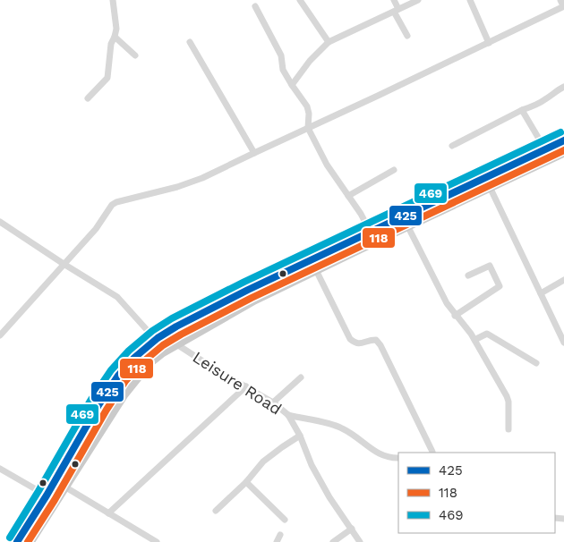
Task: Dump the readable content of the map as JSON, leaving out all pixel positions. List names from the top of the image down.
{
  "streets": {
    "street": ["Leisure Road"]
  },
  "lines": ["transit line 469", "transit line 425", "transit line 118"],
  "legend": ["425", "118", "469"]
}
